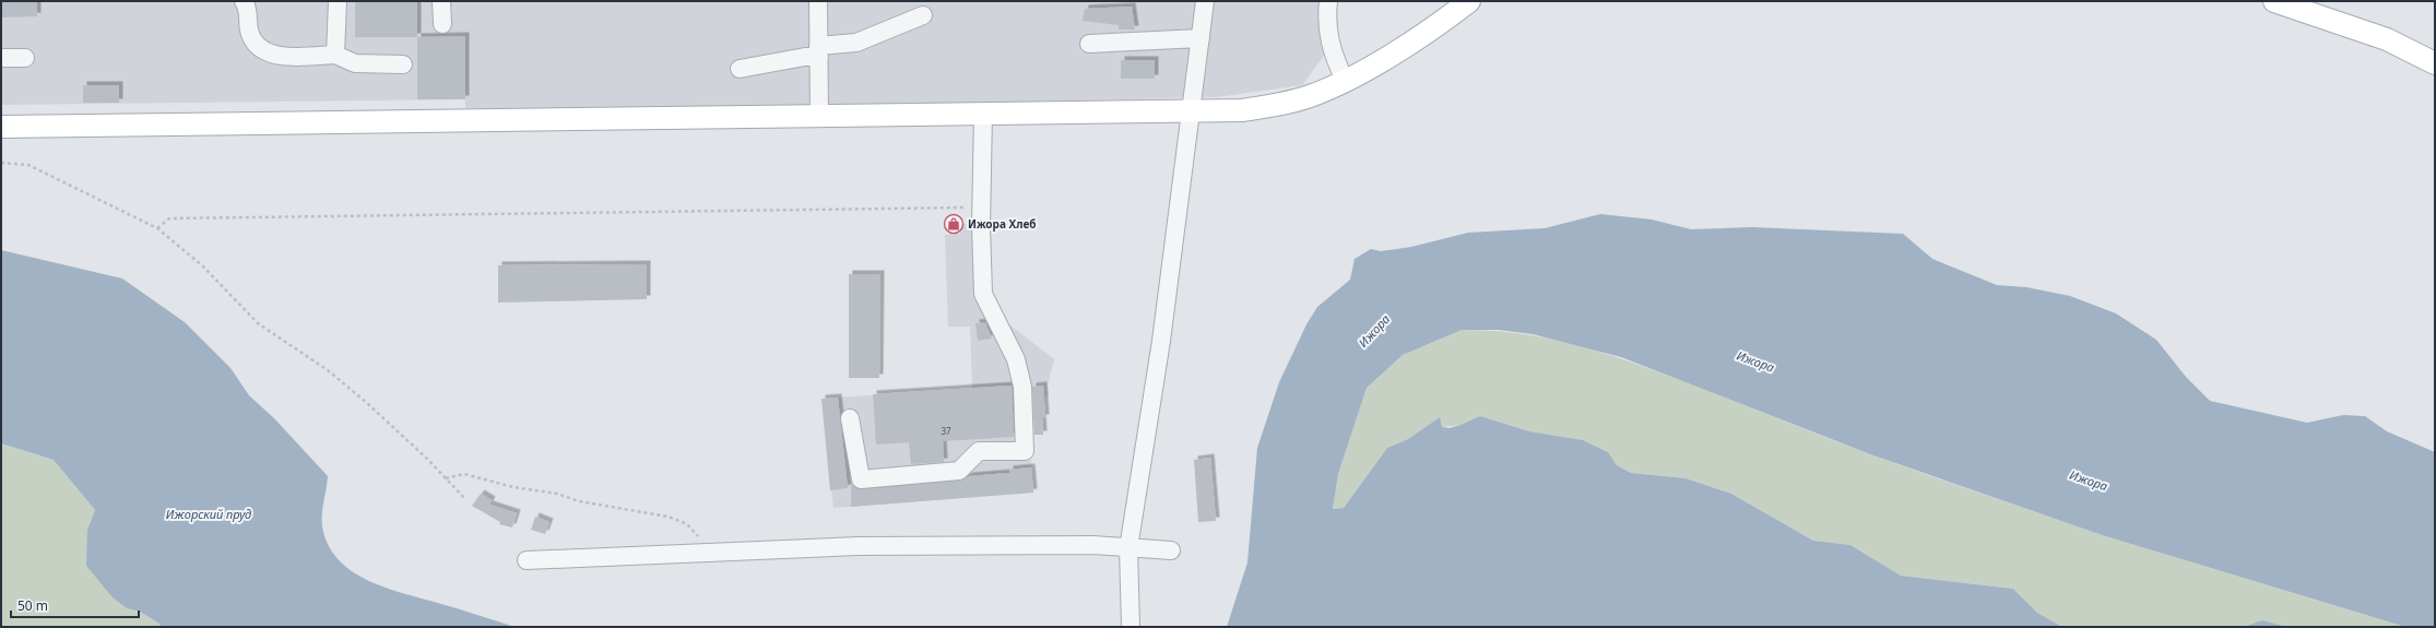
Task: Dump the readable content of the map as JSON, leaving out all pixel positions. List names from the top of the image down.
{
  "water": ["Ижора", "Ижорский пруд"],
  "places": {
    "shop": ["Ижора Хлеб"]
  },
  "house_numbers": ["37"],
  "scale_bar": "50 m"
}
